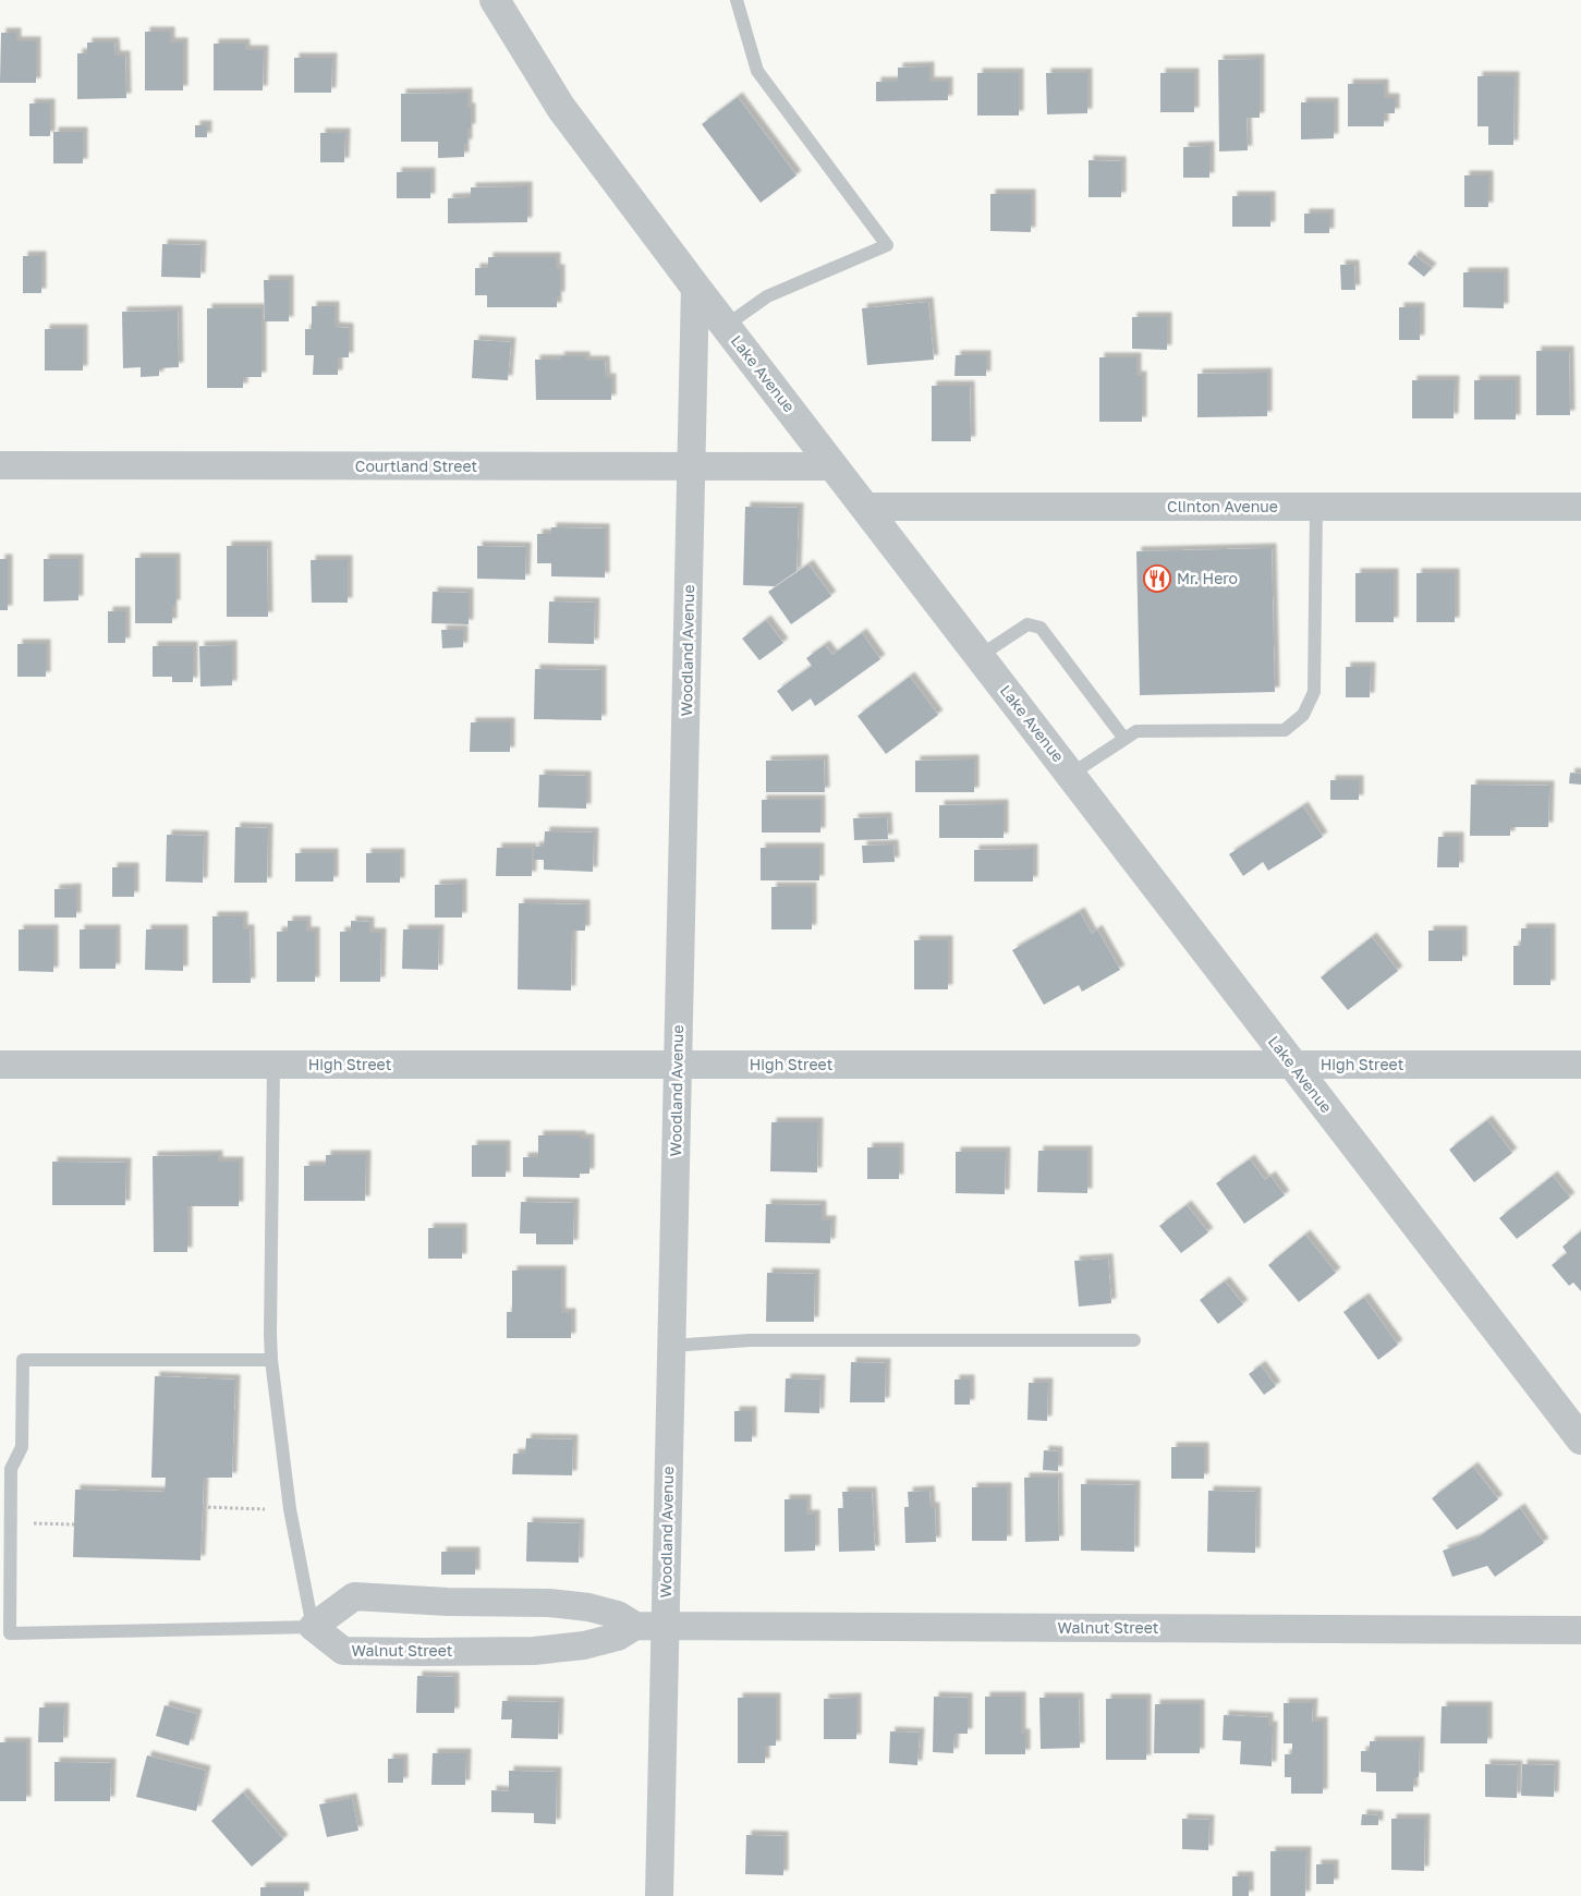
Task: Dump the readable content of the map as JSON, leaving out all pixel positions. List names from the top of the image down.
{
  "streets": {
    "street": [
      "Lake Avenue",
      "Courtland Street",
      "Clinton Avenue",
      "Woodland Avenue",
      "High Street",
      "Walnut Street"
    ]
  },
  "crossings": [
    ["Lake Avenue", "Courtland Street"],
    ["Lake Avenue", "Clinton Avenue"],
    ["Lake Avenue", "Woodland Avenue"],
    ["Lake Avenue", "High Street"],
    ["Courtland Street", "Woodland Avenue"],
    ["Woodland Avenue", "High Street"],
    ["Woodland Avenue", "Walnut Street"]
  ],
  "places": {
    "restaurant": ["Mr. Hero"]
  }
}
